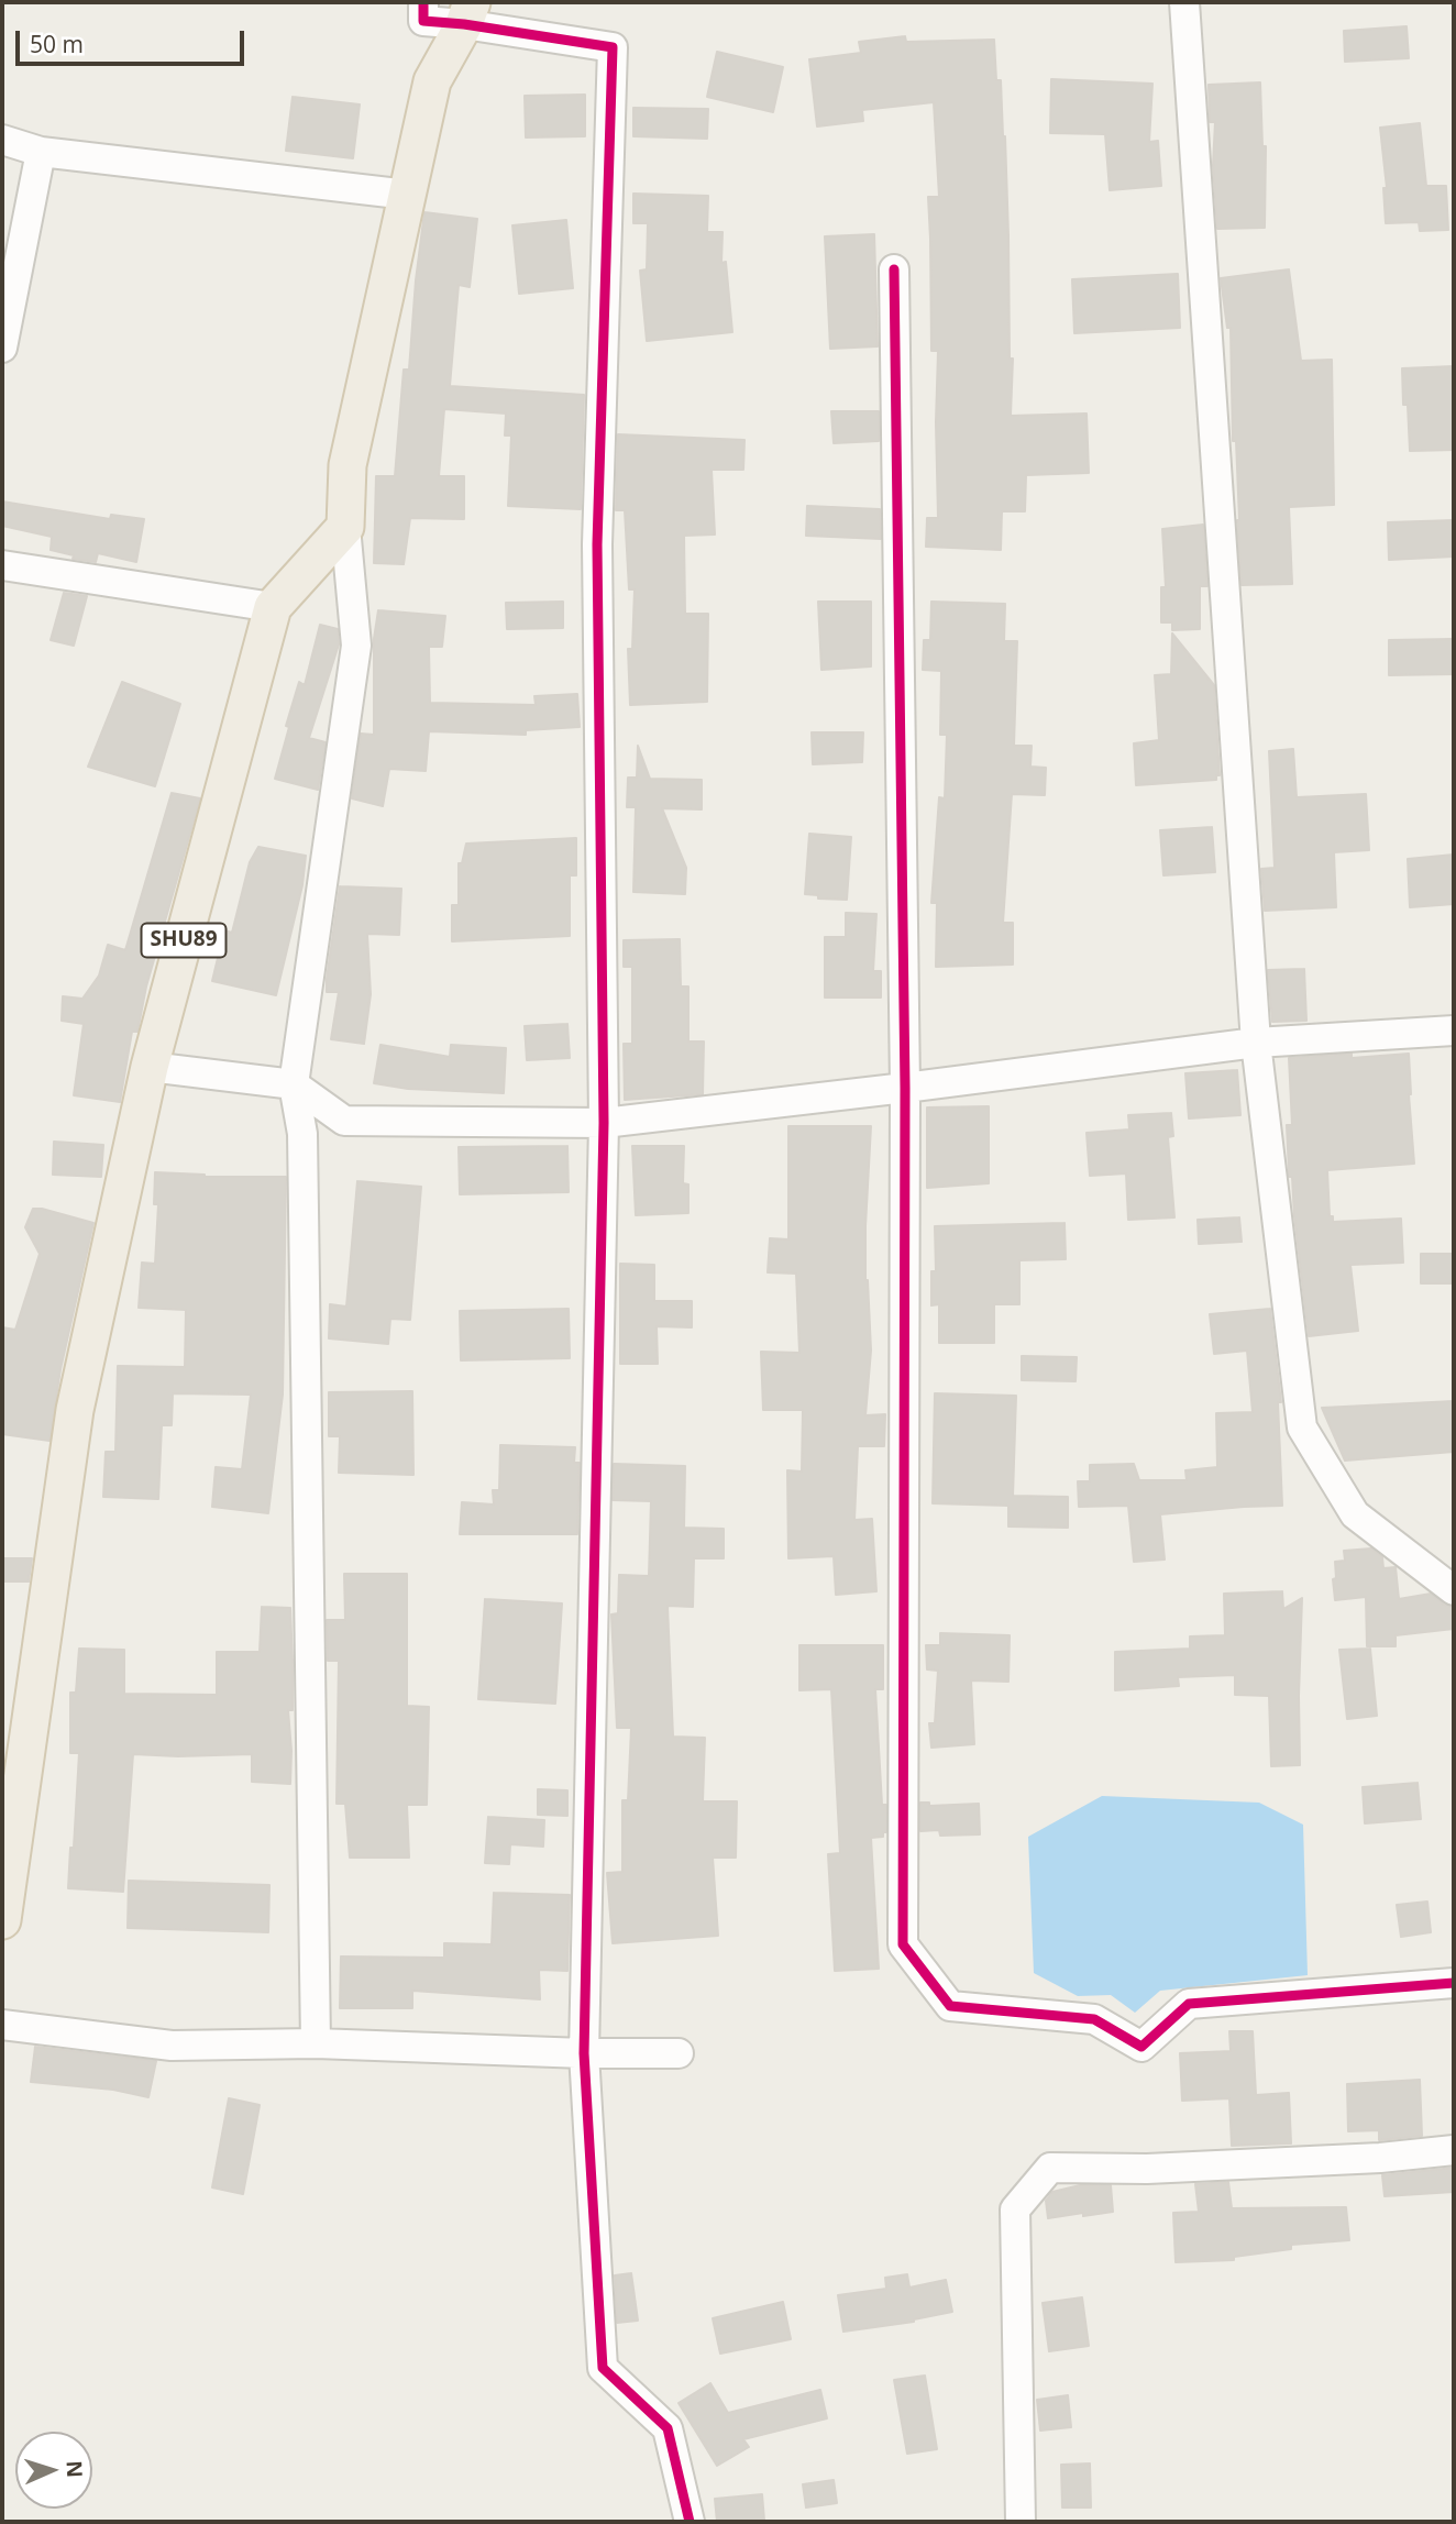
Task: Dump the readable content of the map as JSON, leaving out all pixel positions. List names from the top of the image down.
{
  "streets": {
    "main road": ["SHU89"]
  },
  "scale_bar": "50 m",
  "north": "right"
}
